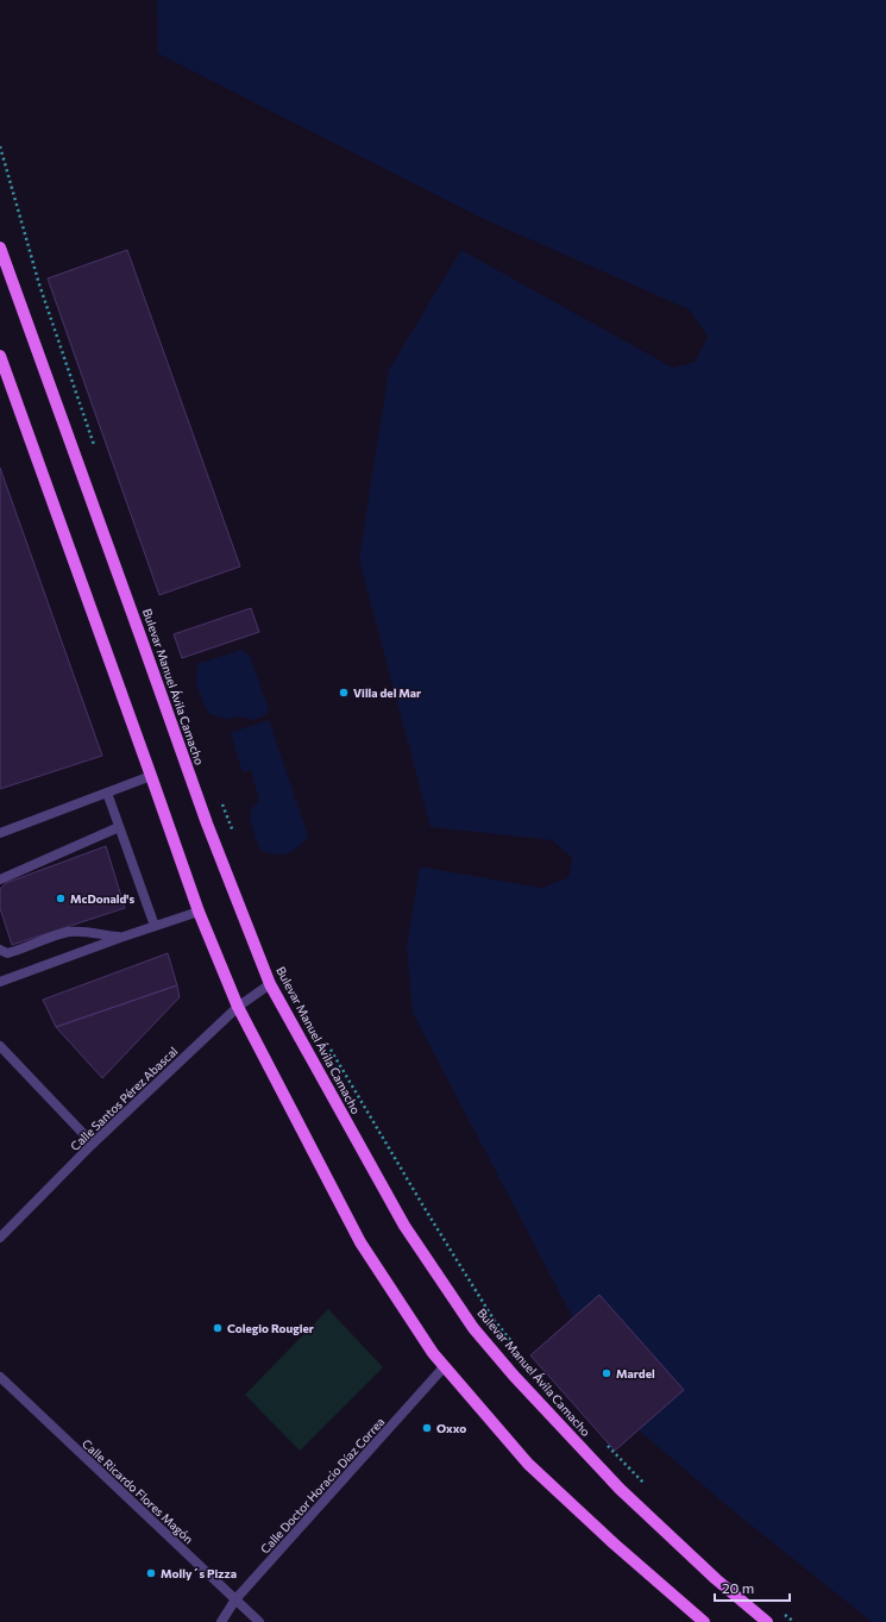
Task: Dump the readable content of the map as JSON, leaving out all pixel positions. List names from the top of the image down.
{
  "streets": {
    "main road": ["Bulevar Manuel Ávila Camacho"],
    "street": ["Calle Santos Pérez Abascal", "Calle Doctor Horacio Díaz Correa", "Calle Ricardo Flores Magón"]
  },
  "crossings": [
    ["Bulevar Manuel Ávila Camacho", "Calle Santos Pérez Abascal"],
    ["Calle Doctor Horacio Díaz Correa", "Calle Ricardo Flores Magón"]
  ],
  "places": [
    "Villa del Mar",
    "McDonald's",
    "Colegio Rougier",
    "Mardel",
    "Oxxo",
    "Molly´s Pizza"
  ],
  "scale_bar": "20 m"
}
